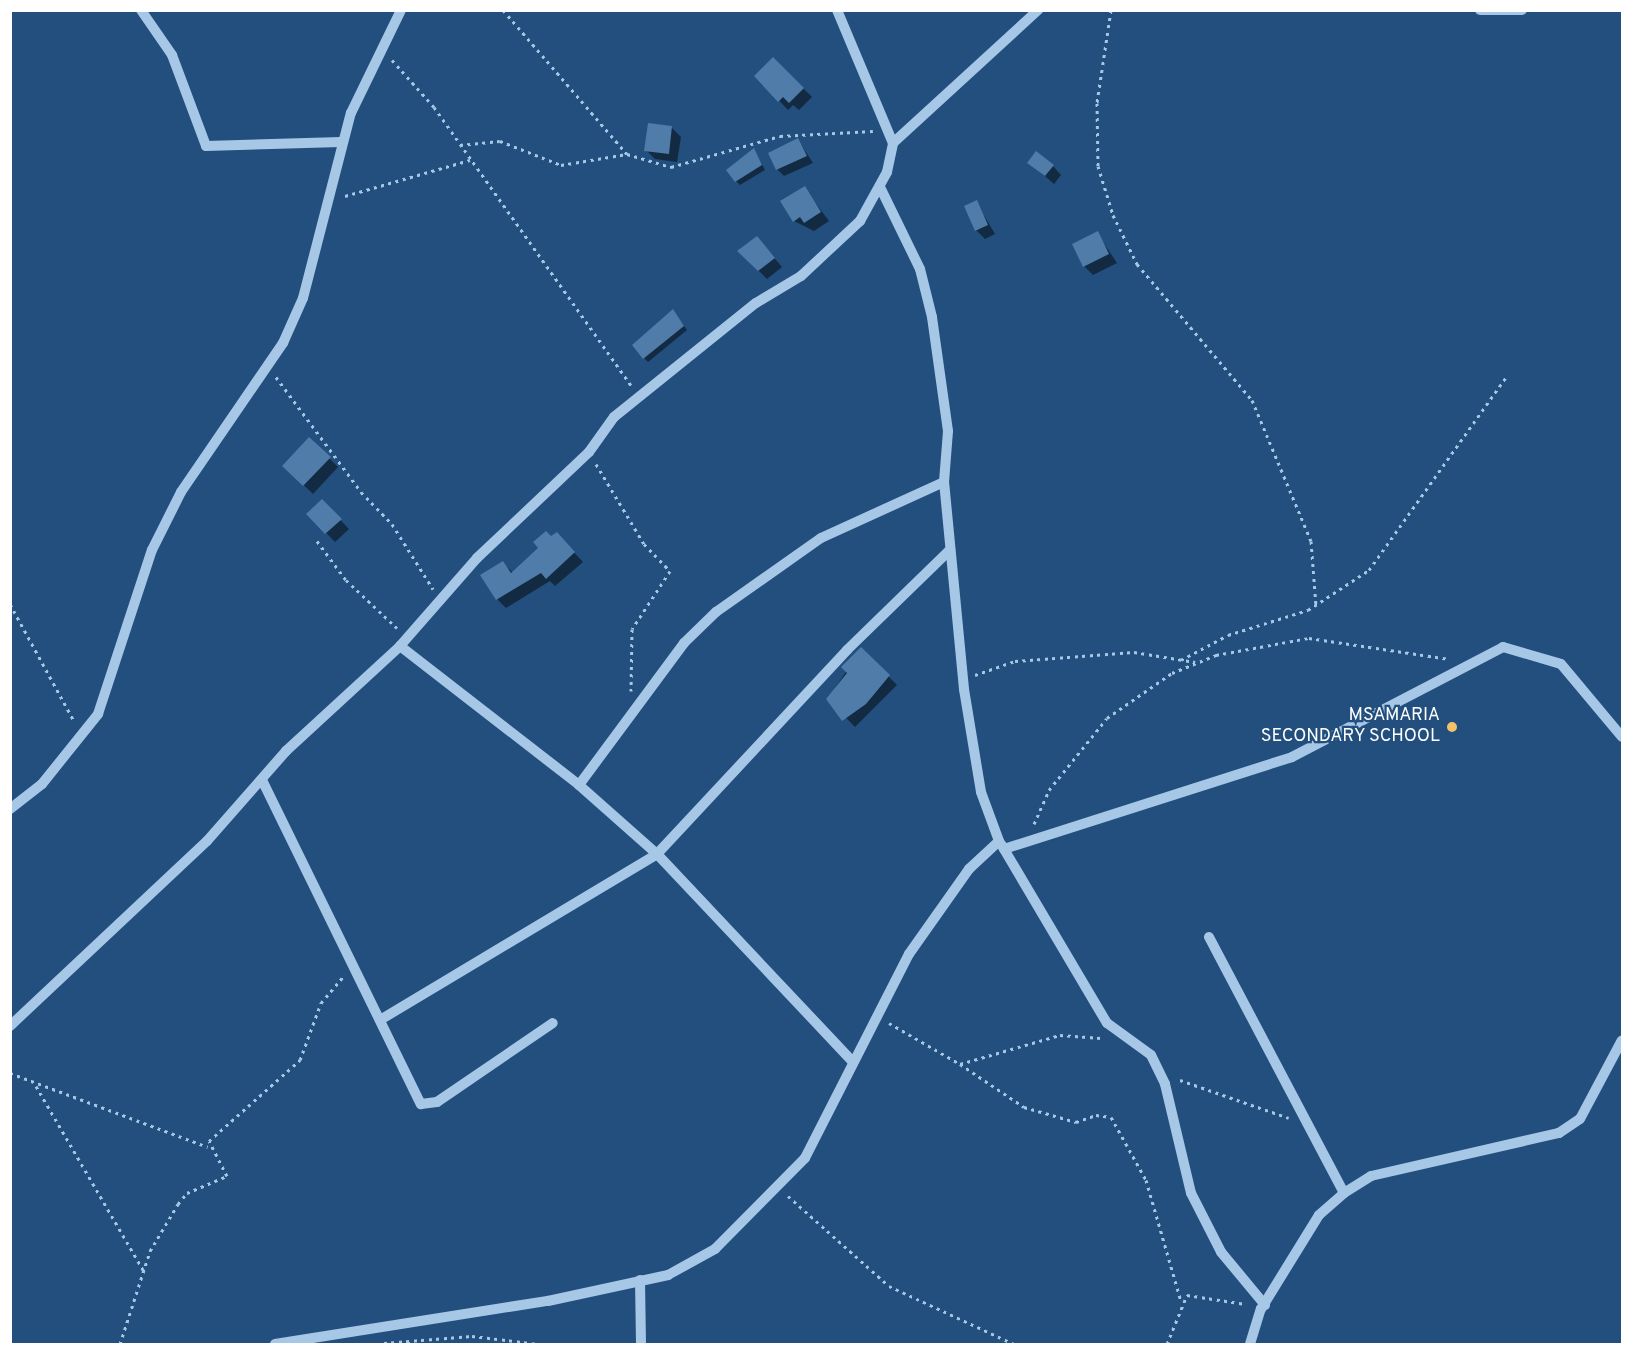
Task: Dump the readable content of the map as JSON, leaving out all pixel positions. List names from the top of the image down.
{
  "places": ["MSAMARIA SECONDARY SCHOOL"]
}
